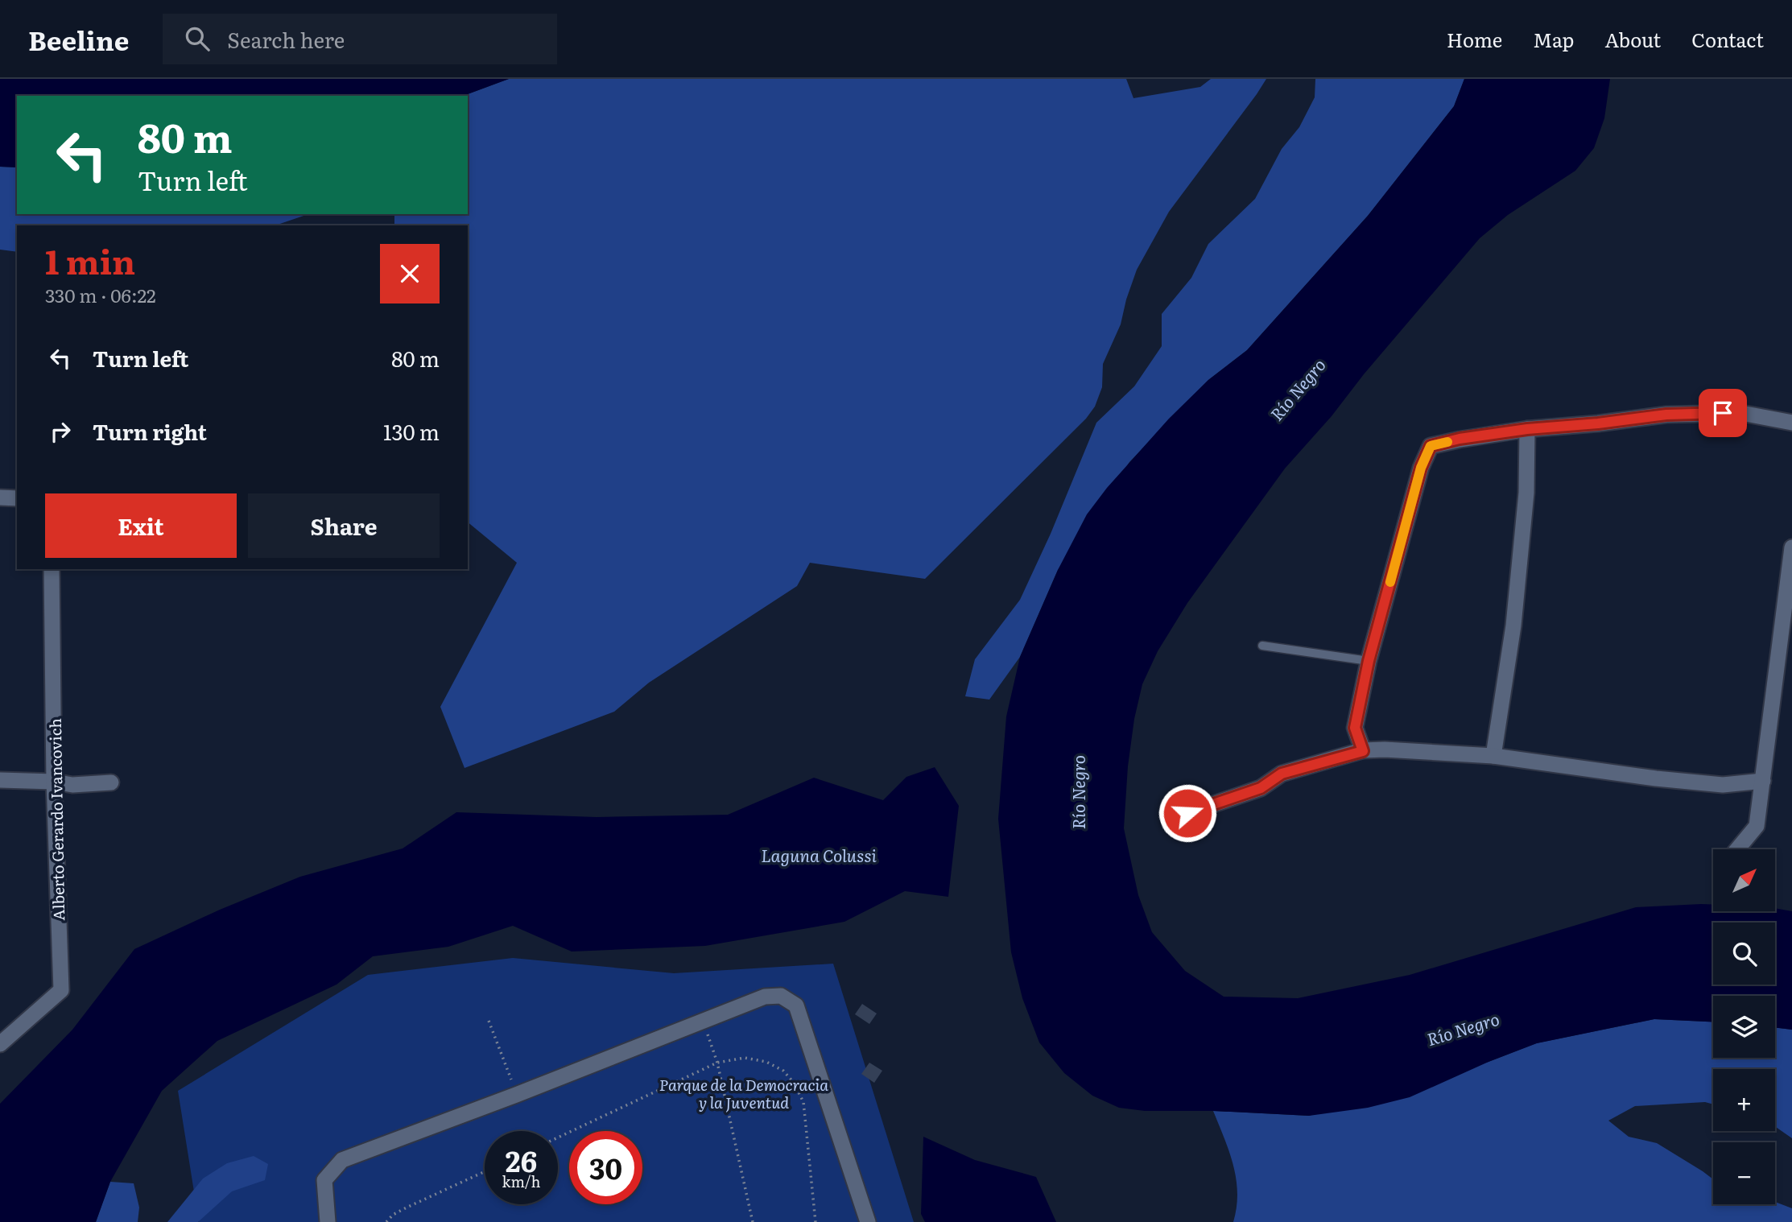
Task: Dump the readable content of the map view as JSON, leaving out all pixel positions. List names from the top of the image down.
{
  "streets": {
    "street": ["Alberto Gerardo Ivancovich"]
  },
  "water": ["Río Negro", "Laguna Colussi"],
  "parks": ["Parque de la Democracia y la Juventud"],
  "north": "top right",
  "page": {
    "header": "Beeline",
    "search": "Search here",
    "nav": [
      "Home",
      "Map",
      "About",
      "Contact"
    ],
    "turn": ["80 m", "Turn left"],
    "heading": ["1 min", "330 m · 06:22"],
    "list": [
      {
        "name": "Turn left",
        "value": "80 m"
      },
      {
        "name": "Turn right",
        "value": "130 m"
      }
    ],
    "buttons": ["Exit", "Share"],
    "map_buttons": ["+", "−"],
    "speed": "26 km/h",
    "limit": "30"
  }
}
